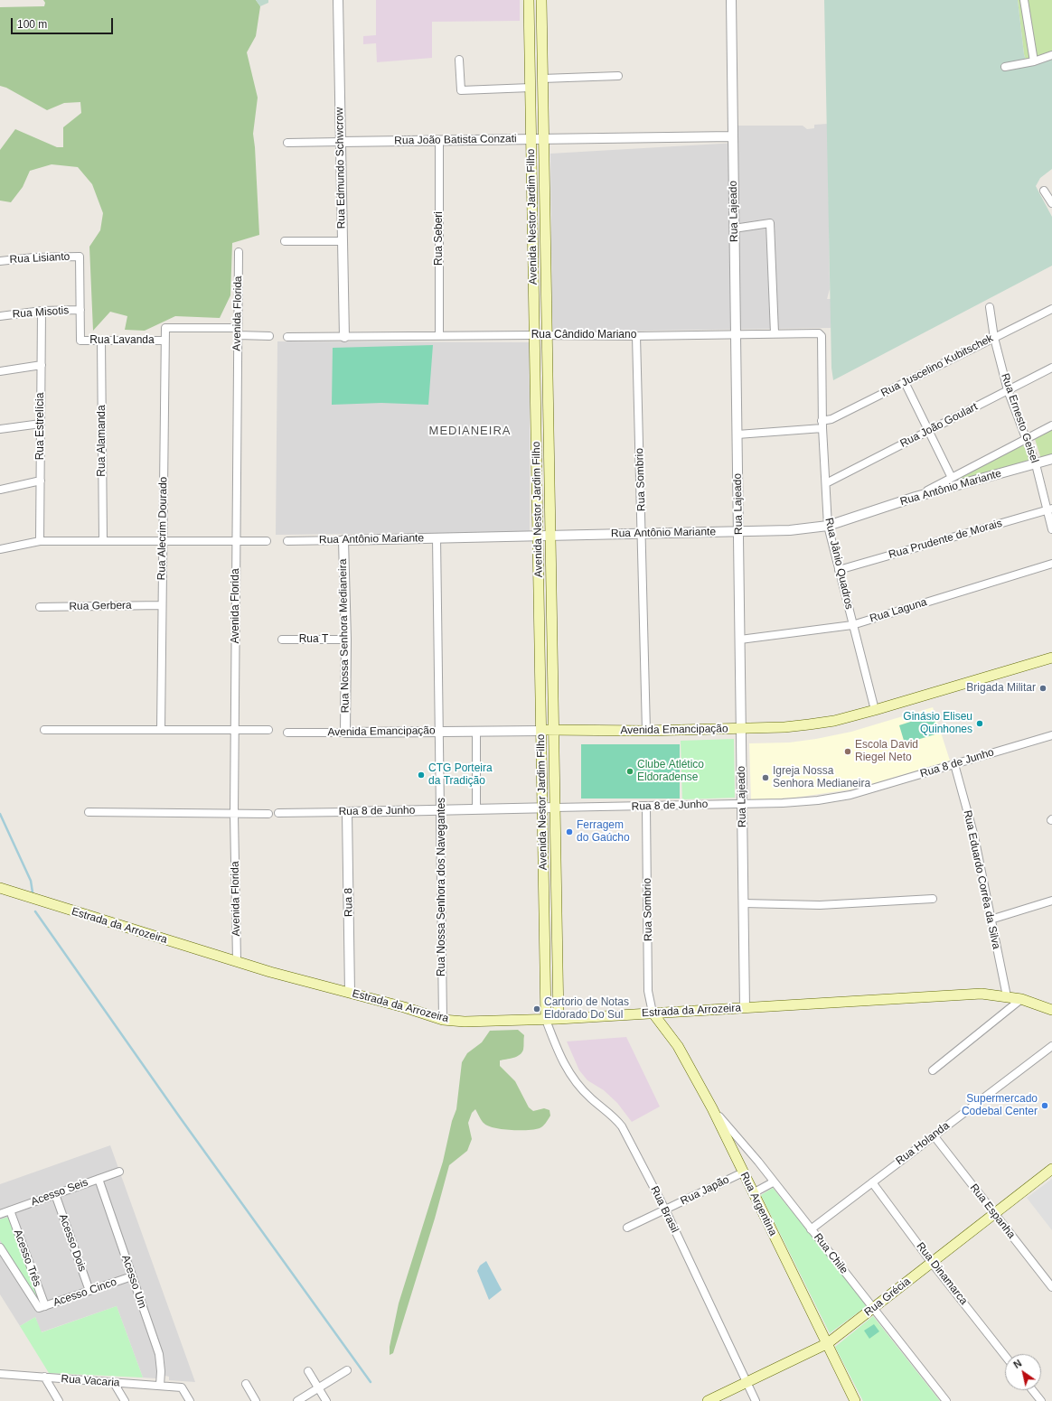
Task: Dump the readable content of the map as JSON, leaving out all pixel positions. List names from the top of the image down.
{
  "streets": {
    "main road": [
      "Avenida Nestor Jardim Filho",
      "Avenida Emancipação",
      "Estrada da Arrozeira",
      "Rua Argentina",
      "Rua Grécia"
    ],
    "street": [
      "Rua João Batista Conzati",
      "Rua Edmundo Schwcrow",
      "Rua Lajeado",
      "Rua Seberi",
      "Rua Lisianto",
      "Rua Misotis",
      "Avenida Florida",
      "Rua Cândido Mariano",
      "Rua Lavanda",
      "Rua Juscelino Kubitschek",
      "Rua Ernesto Geisel",
      "Rua João Goulart",
      "Rua Estrelícia",
      "Rua Alamanda",
      "Rua Sombrio",
      "Rua Antônio Mariante",
      "Rua Alecrim Dourado",
      "Rua Prudente de Morais",
      "Rua Jânio Quadros",
      "Rua Gerbera",
      "Rua Laguna",
      "Rua Nossa Senhora Medianeira",
      "Rua T",
      "Rua 8 de Junho",
      "Rua Eduardo Corrêa da Silva",
      "Rua Nossa Senhora dos Navegantes",
      "Rua 8",
      "Rua Holanda",
      "Rua Japão",
      "Acesso Seis",
      "Rua Brasil",
      "Rua Espanha",
      "Acesso Dois",
      "Rua Chile",
      "Acesso Três",
      "Rua Dinamarca",
      "Acesso Um",
      "Acesso Cinco",
      "Rua Vacaria"
    ]
  },
  "crossings": [
    ["Rua João Batista Conzati", "Rua Edmundo Schwcrow"],
    ["Rua João Batista Conzati", "Rua Lajeado"],
    ["Rua João Batista Conzati", "Avenida Nestor Jardim Filho"],
    ["Rua João Batista Conzati", "Rua Seberi"],
    ["Rua Edmundo Schwcrow", "Rua Cândido Mariano"],
    ["Rua Lajeado", "Rua Cândido Mariano"],
    ["Rua Lajeado", "Rua Juscelino Kubitschek"],
    ["Rua Lajeado", "Rua Antônio Mariante"],
    ["Rua Lajeado", "Rua Laguna"],
    ["Rua Lajeado", "Avenida Emancipação"],
    ["Rua Lajeado", "Rua 8 de Junho"],
    ["Rua Lajeado", "Estrada da Arrozeira"],
    ["Avenida Nestor Jardim Filho", "Rua Cândido Mariano"],
    ["Avenida Nestor Jardim Filho", "Rua Antônio Mariante"],
    ["Avenida Nestor Jardim Filho", "Avenida Emancipação"],
    ["Avenida Nestor Jardim Filho", "Rua 8 de Junho"],
    ["Avenida Nestor Jardim Filho", "Estrada da Arrozeira"],
    ["Avenida Nestor Jardim Filho", "Rua Brasil"],
    ["Rua Seberi", "Rua Cândido Mariano"],
    ["Rua Lisianto", "Rua Misotis"],
    ["Rua Lisianto", "Rua Lavanda"],
    ["Rua Misotis", "Rua Lavanda"],
    ["Rua Misotis", "Rua Estrelícia"],
    ["Avenida Florida", "Rua Lavanda"],
    ["Avenida Florida", "Estrada da Arrozeira"],
    ["Rua Cândido Mariano", "Rua Sombrio"],
    ["Rua Cândido Mariano", "Rua Jânio Quadros"],
    ["Rua Lavanda", "Rua Alamanda"],
    ["Rua Lavanda", "Rua Alecrim Dourado"],
    ["Rua Juscelino Kubitschek", "Rua Ernesto Geisel"],
    ["Rua Juscelino Kubitschek", "Rua Jânio Quadros"],
    ["Rua Ernesto Geisel", "Rua João Goulart"],
    ["Rua Ernesto Geisel", "Rua Antônio Mariante"],
    ["Rua Ernesto Geisel", "Rua Prudente de Morais"],
    ["Rua João Goulart", "Rua Jânio Quadros"],
    ["Rua Sombrio", "Rua Antônio Mariante"],
    ["Rua Sombrio", "Avenida Emancipação"],
    ["Rua Sombrio", "Rua 8 de Junho"],
    ["Rua Sombrio", "Estrada da Arrozeira"],
    ["Rua Sombrio", "Rua Argentina"],
    ["Rua Antônio Mariante", "Rua Jânio Quadros"],
    ["Rua Antônio Mariante", "Rua Nossa Senhora Medianeira"],
    ["Rua Antônio Mariante", "Rua Nossa Senhora dos Navegantes"],
    ["Rua Alecrim Dourado", "Rua Gerbera"],
    ["Rua Prudente de Morais", "Rua Jânio Quadros"],
    ["Rua Jânio Quadros", "Rua Laguna"],
    ["Rua Jânio Quadros", "Avenida Emancipação"],
    ["Rua Nossa Senhora Medianeira", "Rua T"],
    ["Rua Nossa Senhora Medianeira", "Avenida Emancipação"],
    ["Avenida Emancipação", "Rua Nossa Senhora dos Navegantes"],
    ["Rua 8 de Junho", "Rua Eduardo Corrêa da Silva"],
    ["Rua 8 de Junho", "Rua Nossa Senhora dos Navegantes"],
    ["Rua 8 de Junho", "Rua 8"],
    ["Rua Eduardo Corrêa da Silva", "Estrada da Arrozeira"],
    ["Rua Nossa Senhora dos Navegantes", "Estrada da Arrozeira"],
    ["Rua 8", "Estrada da Arrozeira"],
    ["Estrada da Arrozeira", "Rua Argentina"],
    ["Estrada da Arrozeira", "Rua Brasil"],
    ["Rua Holanda", "Rua Espanha"],
    ["Rua Holanda", "Rua Chile"],
    ["Rua Holanda", "Rua Dinamarca"],
    ["Rua Japão", "Rua Argentina"],
    ["Rua Japão", "Rua Brasil"],
    ["Acesso Seis", "Acesso Dois"],
    ["Acesso Seis", "Acesso Três"],
    ["Acesso Seis", "Acesso Um"],
    ["Rua Argentina", "Rua Chile"],
    ["Rua Argentina", "Rua Grécia"],
    ["Rua Brasil", "Rua Grécia"],
    ["Rua Espanha", "Rua Grécia"],
    ["Acesso Dois", "Acesso Cinco"],
    ["Rua Chile", "Rua Grécia"],
    ["Acesso Três", "Acesso Cinco"],
    ["Rua Dinamarca", "Rua Grécia"],
    ["Acesso Um", "Acesso Cinco"],
    ["Acesso Um", "Rua Vacaria"]
  ],
  "districts": ["MEDIANEIRA"],
  "places": [
    "Brigada Militar",
    "Ginásio Eliseu Quinhones",
    "Escola David Riegel Neto",
    "Clube Atlético Eldoradense",
    "CTG Porteira da Tradição",
    "Igreja Nossa Senhora Medianeira",
    "Ferragem do Gaúcho",
    "Cartorio de Notas Eldorado Do Sul",
    "Supermercado Codebal Center"
  ],
  "scale_bar": "100 m",
  "north": "top left"
}
